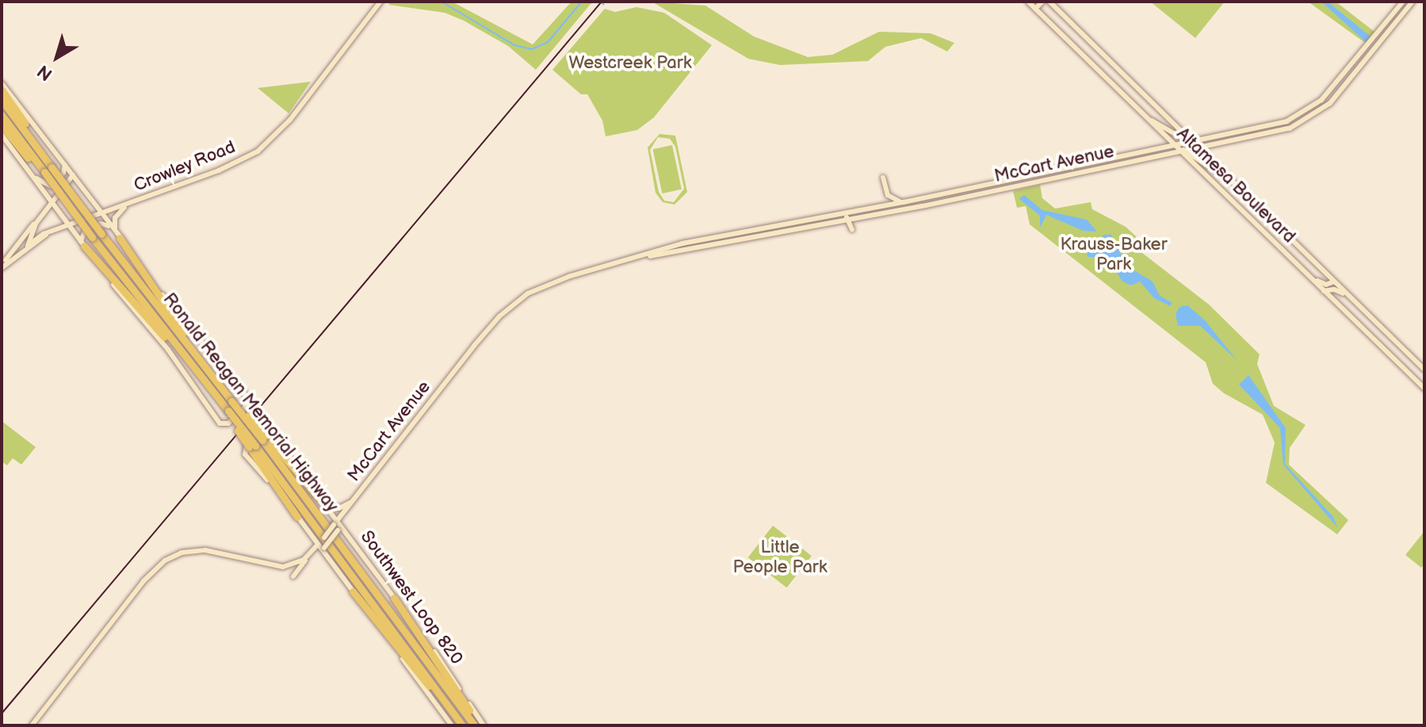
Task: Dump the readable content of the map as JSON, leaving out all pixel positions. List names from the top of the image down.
{
  "streets": {
    "highway": ["Ronald Reagan Memorial Highway"],
    "main road": [
      "McCart Avenue",
      "Crowley Road",
      "Altamesa Boulevard",
      "Southwest Loop 820"
    ]
  },
  "crossings": [
    ["McCart Avenue", "Altamesa Boulevard"],
    ["McCart Avenue", "Southwest Loop 820"]
  ],
  "parks": ["Westcreek Park", "Krauss-Baker Park", "Little People Park"],
  "north": "bottom left"
}
